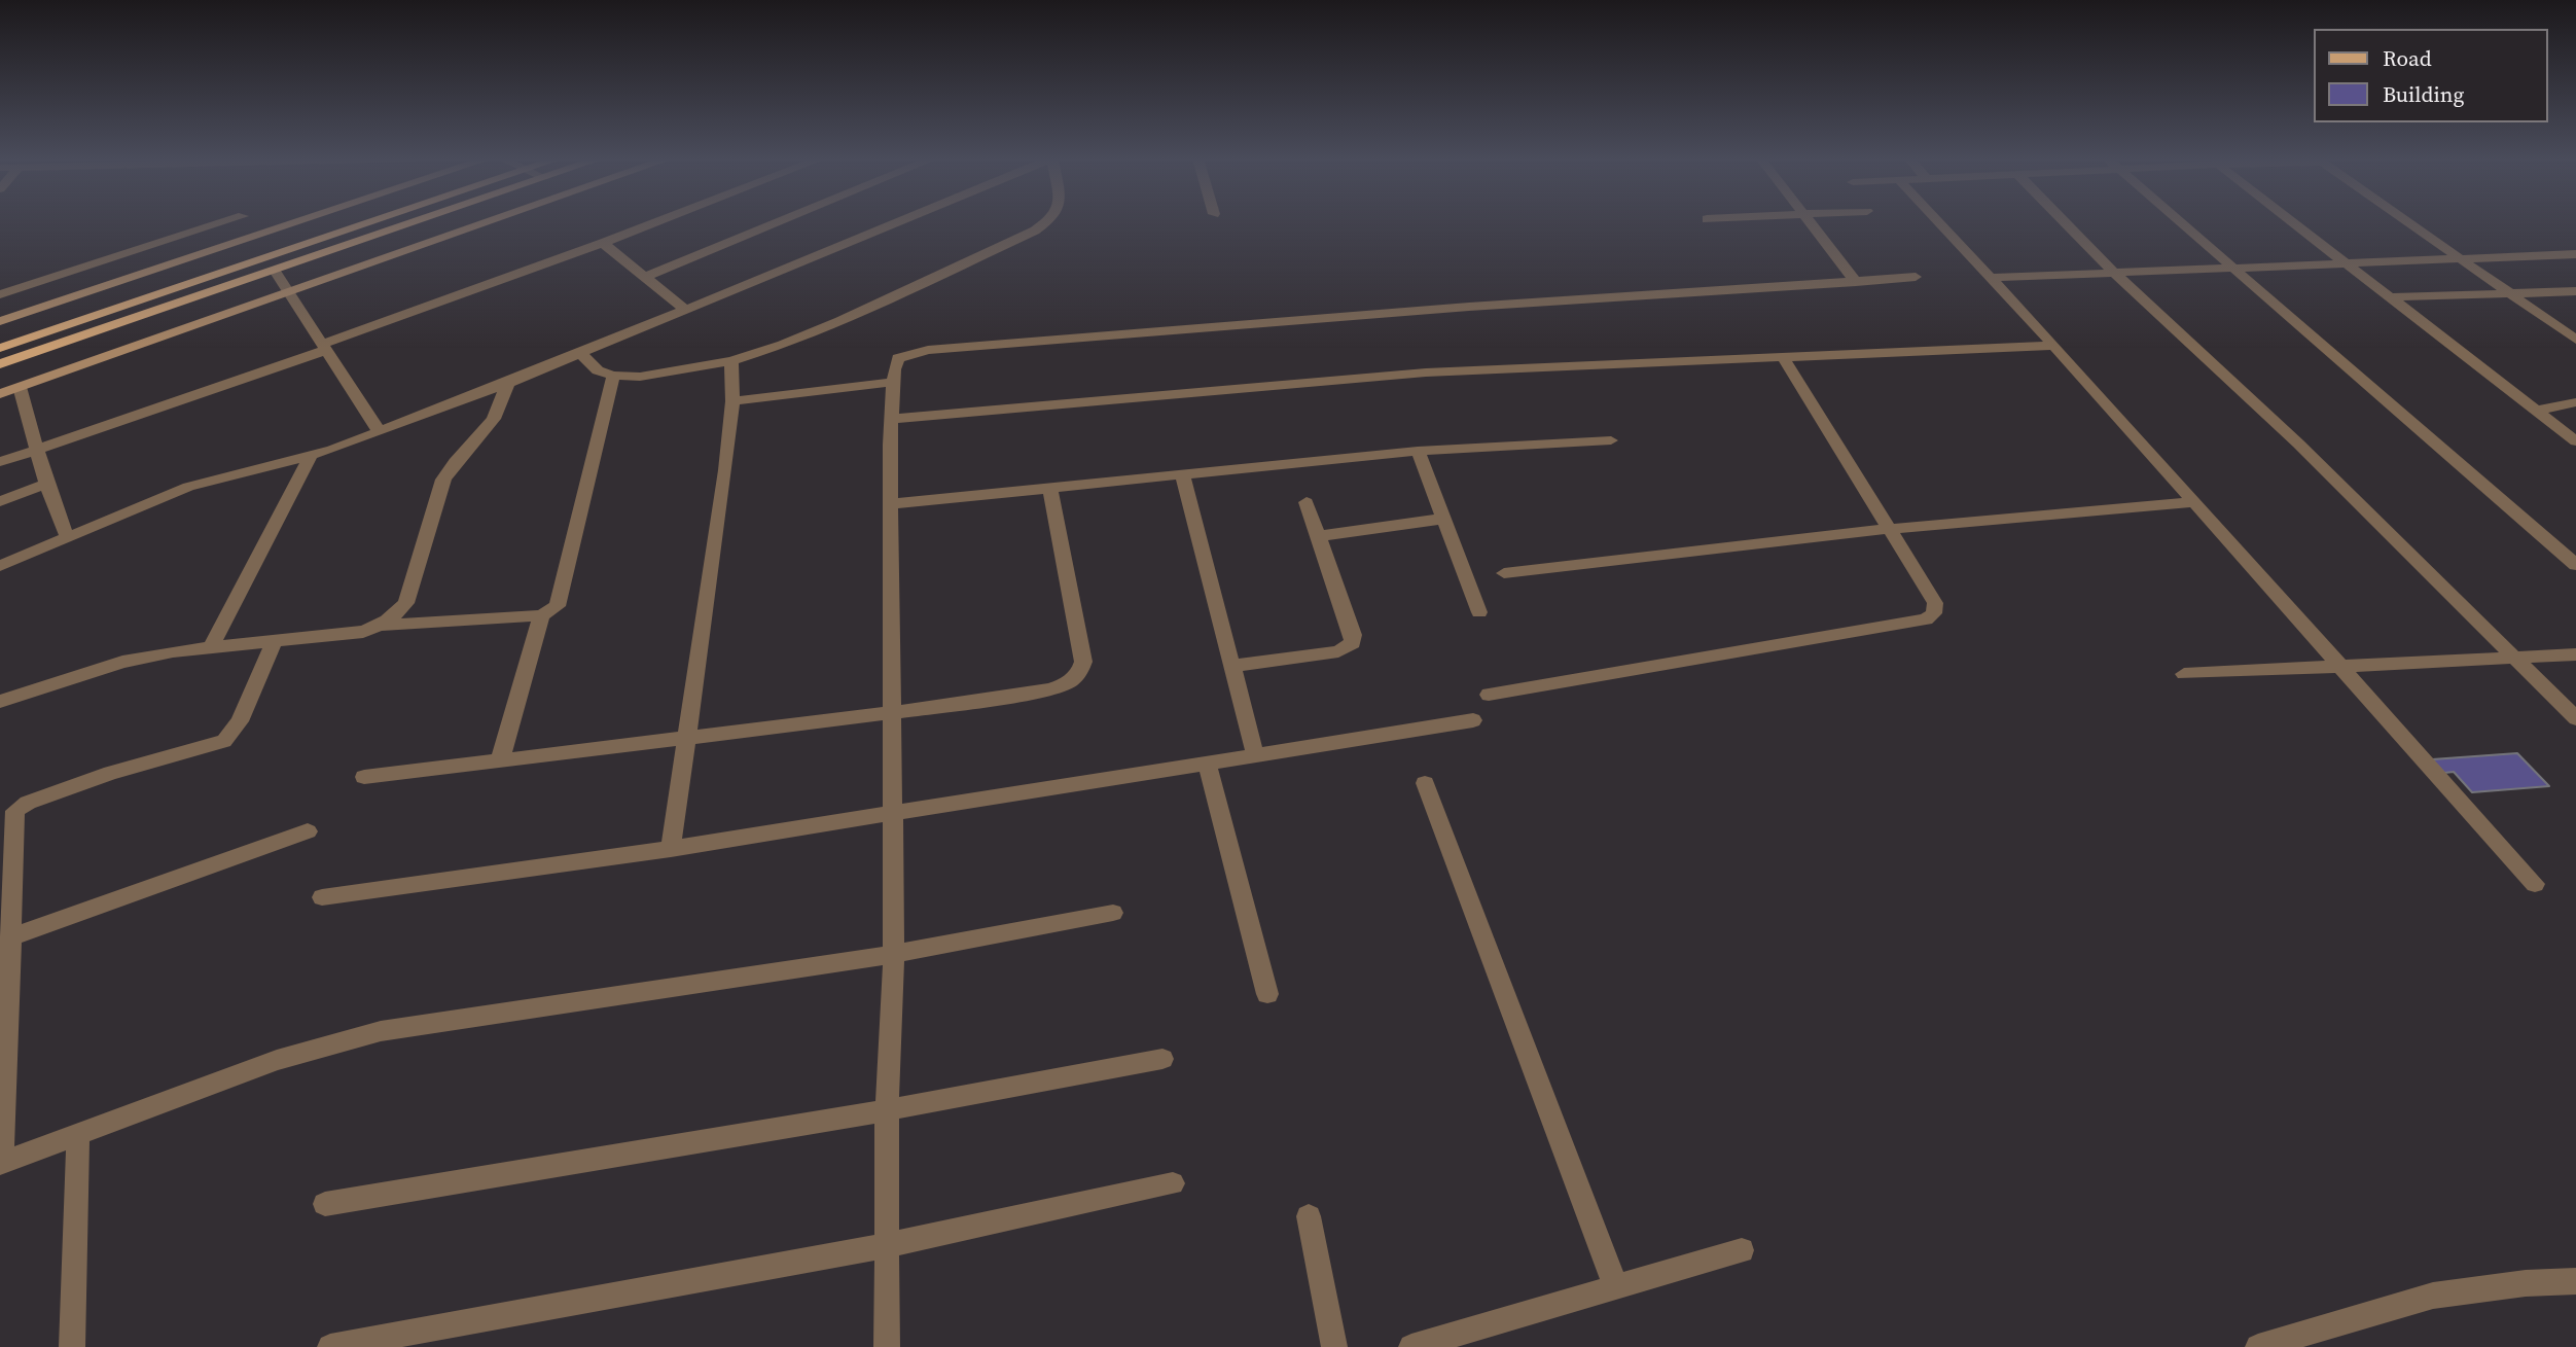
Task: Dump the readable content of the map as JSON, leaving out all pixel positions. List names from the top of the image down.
{
  "legend": ["Road", "Building"]
}
